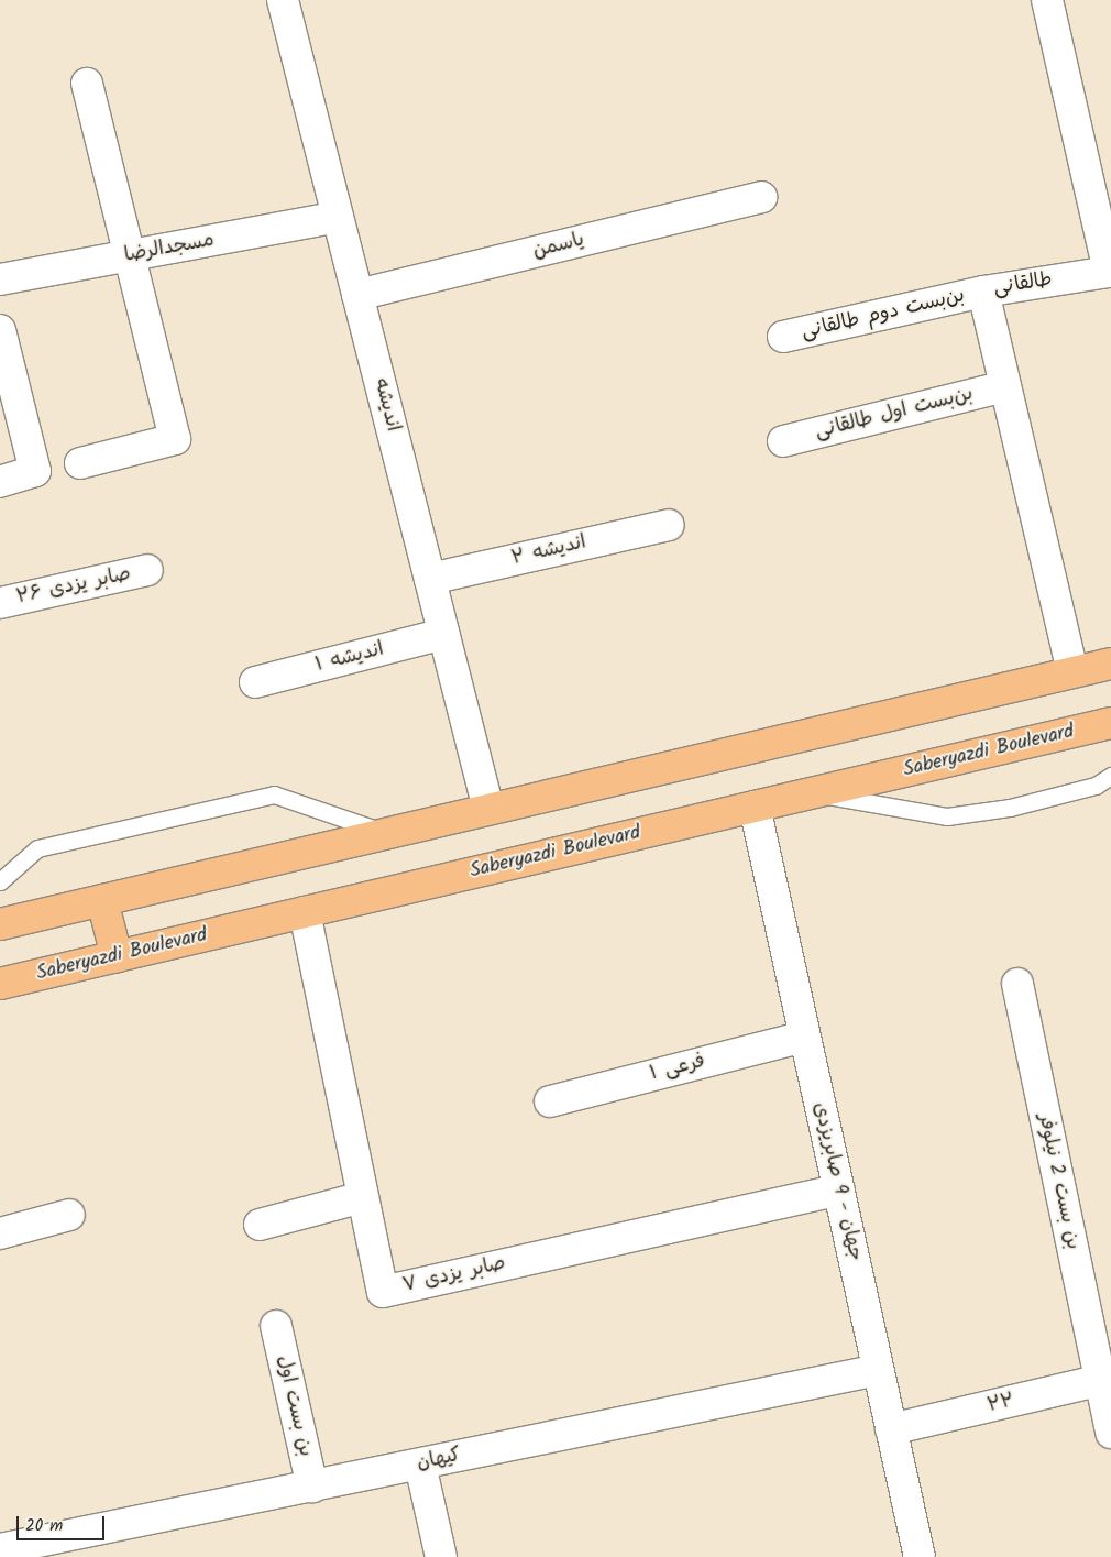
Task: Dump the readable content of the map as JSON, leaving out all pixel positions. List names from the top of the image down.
{
  "streets": {
    "main road": ["Saberyazdi Boulevard"],
    "street": [
      "یاسمن",
      "مسجدالرضا",
      "طالقانی",
      "بن‌بست دوم طالقانی",
      "اندیشه",
      "بن‌بست اول طالقانی",
      "اندیشه ۲",
      "صابر یزدی ۲۶",
      "اندیشه ۱",
      "فرعی ۱",
      "جهان - 9 صابریزدی",
      "بن بست 2 نیلوفر",
      "صابر یزدی ۷",
      "۲۲",
      "بن بست اول",
      "کیهان"
    ]
  },
  "crossings": [
    ["یاسمن", "اندیشه"],
    ["مسجدالرضا", "اندیشه"],
    ["طالقانی", "بن‌بست دوم طالقانی"],
    ["طالقانی", "بن‌بست اول طالقانی"],
    ["اندیشه", "اندیشه ۲"],
    ["اندیشه", "اندیشه ۱"],
    ["Saberyazdi Boulevard", "جهان - 9 صابریزدی"],
    ["Saberyazdi Boulevard", "صابر یزدی ۷"],
    ["فرعی ۱", "جهان - 9 صابریزدی"],
    ["جهان - 9 صابریزدی", "صابر یزدی ۷"],
    ["جهان - 9 صابریزدی", "۲۲"],
    ["جهان - 9 صابریزدی", "کیهان"],
    ["بن بست 2 نیلوفر", "۲۲"],
    ["بن بست اول", "کیهان"]
  ],
  "scale_bar": "20 m"
}
